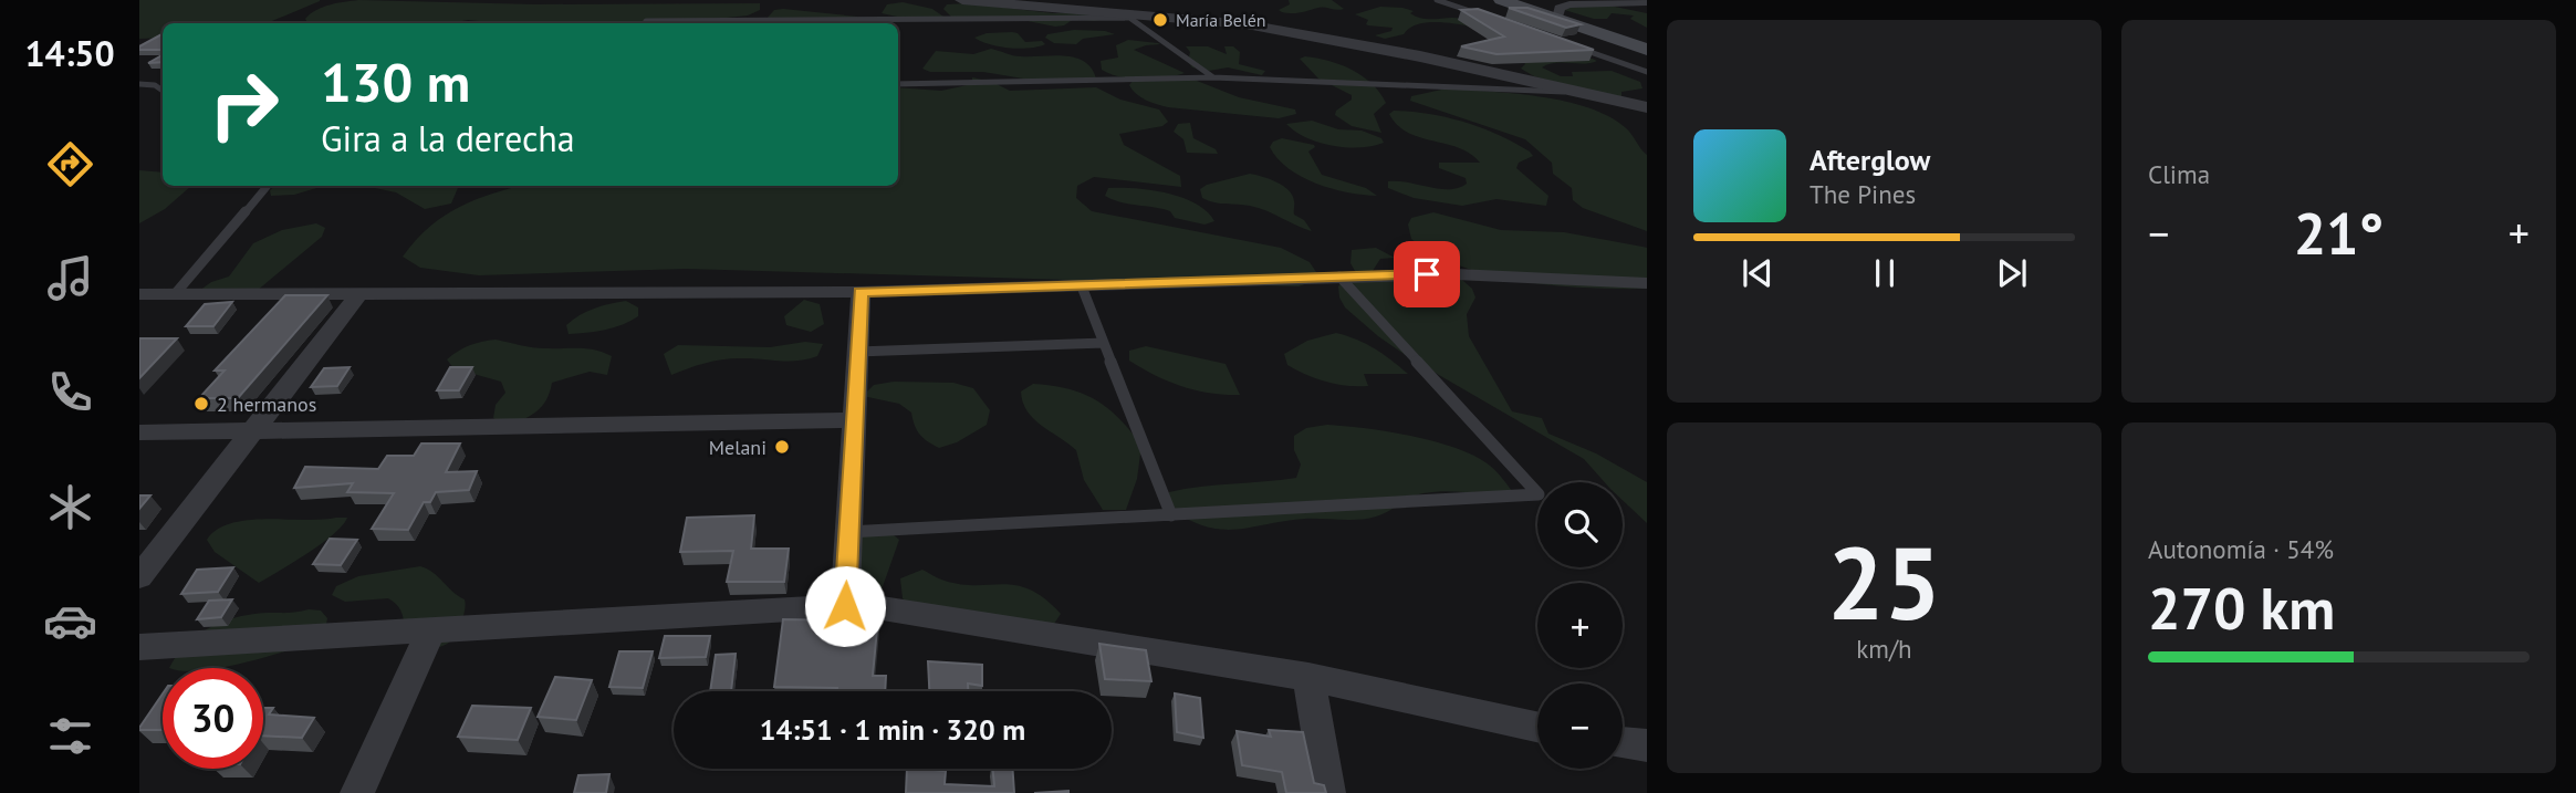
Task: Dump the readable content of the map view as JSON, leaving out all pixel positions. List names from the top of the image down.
{
  "places": ["María Belén", "2 hermanos", "Melani"],
  "page": {
    "tabs": "14:50",
    "tile": [
      "Clima",
      ["25", "km/h"],
      ["Autonomía · 54%", "270 km"]
    ],
    "turn": ["130 m", "Gira a la derecha"],
    "song": ["Afterglow", "The Pines"],
    "heat": ["−", "21°", "+"],
    "map_buttons": ["+", "−"],
    "limit": "30",
    "trip": "14:51 · 1 min · 320 m"
  }
}
